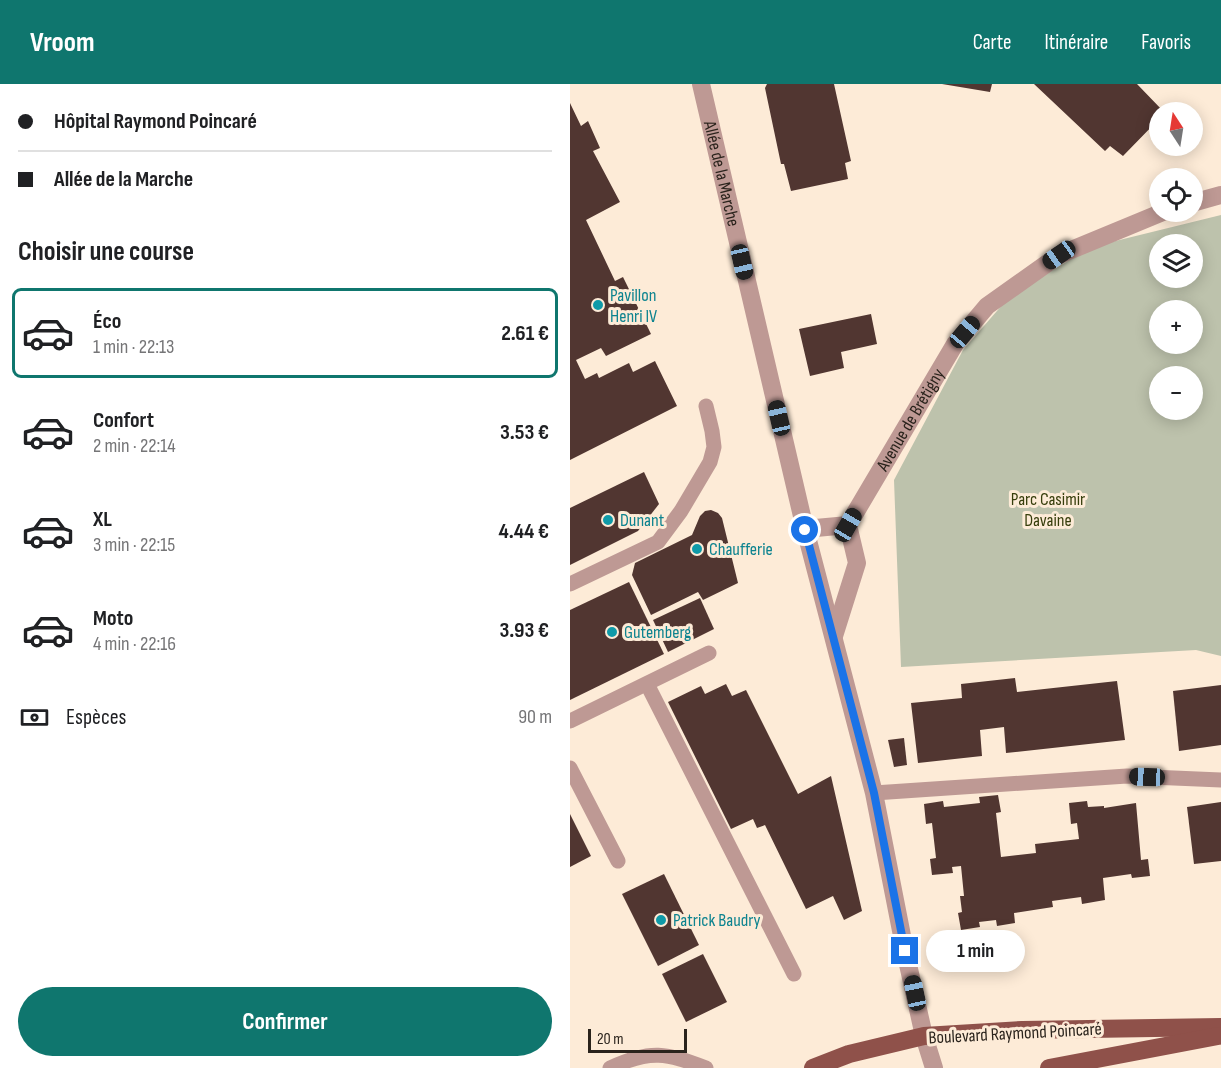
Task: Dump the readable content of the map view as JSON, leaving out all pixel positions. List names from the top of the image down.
{
  "streets": {
    "main road": ["Boulevard Raymond Poincaré"],
    "street": ["Allée de la Marche", "Avenue de Brétigny"]
  },
  "crossings": [
    ["Allée de la Marche", "Boulevard Raymond Poincaré"]
  ],
  "parks": ["Parc Casimir Davaine"],
  "places": [
    "Pavillon Henri IV",
    "Dunant",
    "Chaufferie",
    "Gutemberg",
    "Patrick Baudry"
  ],
  "scale_bar": "20 m",
  "north": "top",
  "page": {
    "header": "Vroom",
    "nav": ["Carte", "Itinéraire", "Favoris"],
    "banner": ["Hôpital Raymond Poincaré", "Allée de la Marche"],
    "map_buttons": ["+", "−"],
    "heading": "Choisir une course",
    "list": [
      {
        "name": "Éco",
        "note": "1 min · 22:13",
        "value": "2.61 €"
      },
      {
        "name": "Confort",
        "note": "2 min · 22:14",
        "value": "3.53 €"
      },
      {
        "name": "XL",
        "note": "3 min · 22:15",
        "value": "4.44 €"
      },
      {
        "name": "Moto",
        "note": "4 min · 22:16",
        "value": "3.93 €"
      }
    ],
    "pay": ["Espèces", "90 m"],
    "bubble": "1 min",
    "buttons": "Confirmer",
    "scale": "20 m"
  }
}
